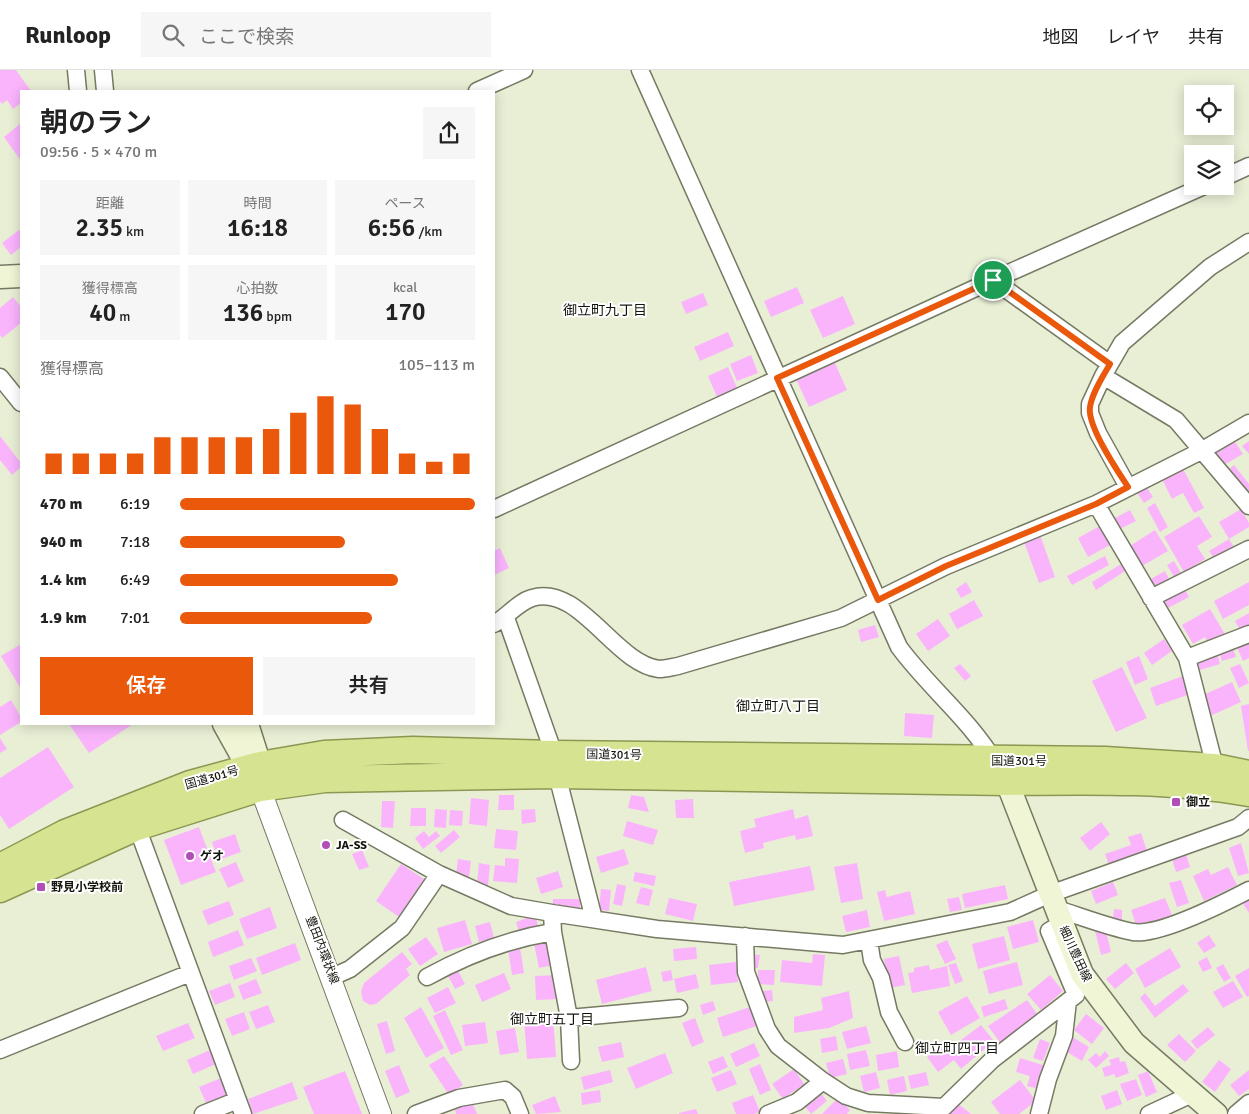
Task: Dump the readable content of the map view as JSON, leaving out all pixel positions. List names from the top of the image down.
{
  "streets": {
    "highway": ["国道301号"],
    "main road": ["細川豊田線"],
    "street": ["豊田内環状線"]
  },
  "crossings": [
    ["国道301号", "豊田内環状線"],
    ["国道301号", "細川豊田線"]
  ],
  "districts": [
    "御立町九丁目",
    "御立町八丁目",
    "御立町五丁目",
    "御立町四丁目"
  ],
  "places": {
    "transit": ["御立", "野見小学校前"],
    "other": ["JA-SS", "ゲオ"]
  },
  "page": {
    "header": "Runloop",
    "search": "ここで検索",
    "nav": ["地図", "レイヤ", "共有"],
    "heading": ["朝のラン", "09:56 · 5 × 470 m"],
    "stats": [
      ["距離", "2.35 km"],
      ["時間", "16:18"],
      ["ペース", "6:56 /km"],
      ["獲得標高", "40 m"],
      ["心拍数", "136 bpm"],
      ["kcal", "170"]
    ],
    "chart": ["獲得標高", "105–113 m"],
    "list": [
      {
        "name": "470 m",
        "note": "6:19"
      },
      {
        "name": "940 m",
        "note": "7:18"
      },
      {
        "name": "1.4 km",
        "note": "6:49"
      },
      {
        "name": "1.9 km",
        "note": "7:01"
      }
    ],
    "buttons": ["保存", "共有"]
  }
}
